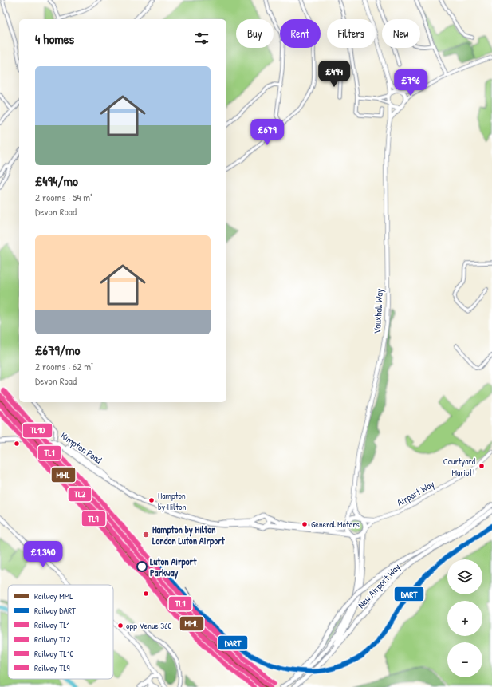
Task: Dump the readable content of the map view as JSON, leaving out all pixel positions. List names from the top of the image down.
{
  "streets": {
    "highway": ["Kimpton Road", "New Airport Way"],
    "main road": ["Vauxhall Way", "Airport Way"]
  },
  "crossings": [
    ["Vauxhall Way", "Airport Way"],
    ["Vauxhall Way", "New Airport Way"],
    ["Airport Way", "New Airport Way"]
  ],
  "places": [
    "Courtyard Mariott",
    "Hampton by Hilton",
    "General Motors",
    "Hampton by Hilton London Luton Airport",
    "Luton Airport Parkway",
    "opp Venue 360"
  ],
  "lines": [
    "rail line TL10",
    "rail line TL1",
    "rail line MML",
    "rail line TL2",
    "rail line TL9",
    "rail line DART"
  ],
  "legend": [
    "Railway MML",
    "Railway DART",
    "Railway TL1",
    "Railway TL2",
    "Railway TL10",
    "Railway TL9"
  ],
  "page": {
    "chip": [
      "Buy",
      "Rent",
      "Filters",
      "New"
    ],
    "heading": "4 homes",
    "list": [
      {
        "name": "£494/mo",
        "note": "2 rooms · 54 m² · Devon Road"
      },
      {
        "name": "£679/mo",
        "note": "2 rooms · 62 m² · Devon Road"
      }
    ],
    "price": [
      "£494",
      "£796",
      "£679",
      "£1,340"
    ],
    "map_buttons": ["+", "−"]
  }
}
